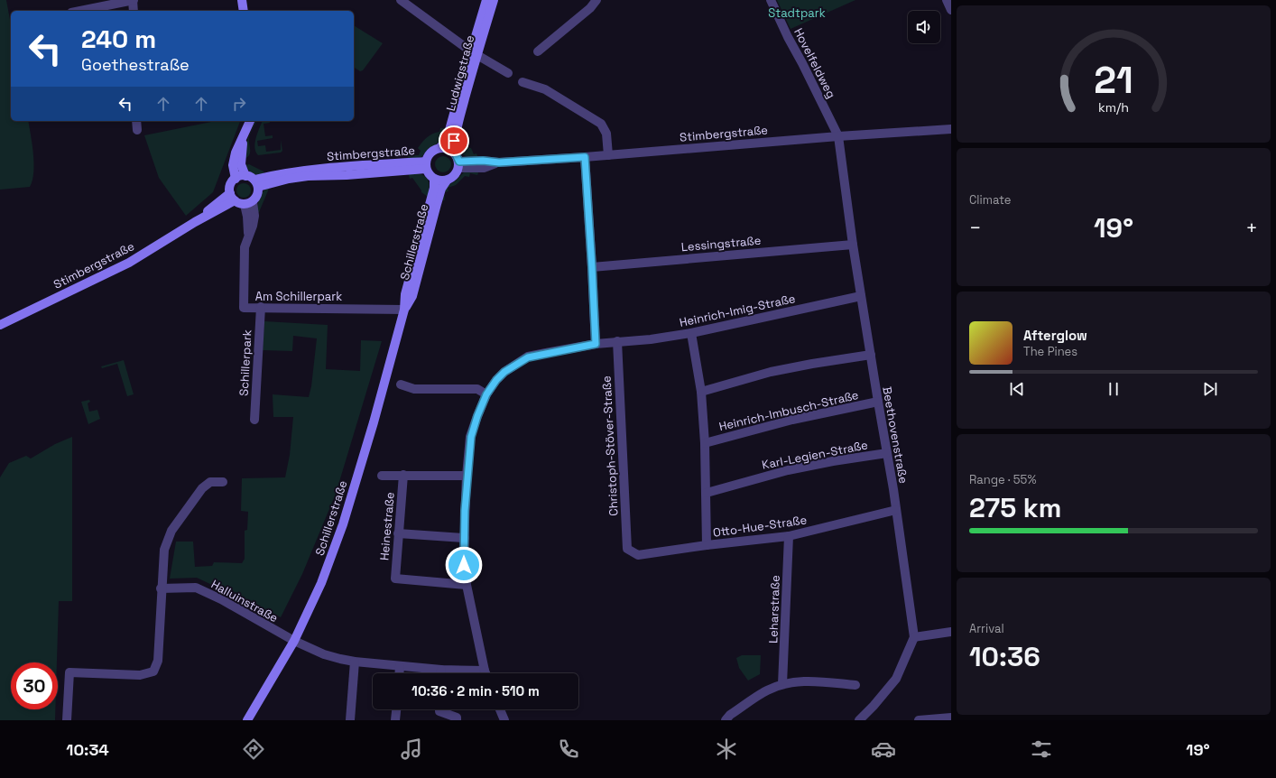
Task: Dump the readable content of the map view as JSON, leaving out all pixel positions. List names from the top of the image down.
{
  "streets": {
    "main road": ["Ludwigstraße", "Stimbergstraße", "Schillerstraße"],
    "street": [
      "Hovelfeldweg",
      "Lessingstraße",
      "Am Schillerpark",
      "Heinrich-Imig-Straße",
      "Schillerpark",
      "Heinrich-Imbusch-Straße",
      "Beethovenstraße",
      "Christoph-Stöver-Straße",
      "Karl-Legien-Straße",
      "Heinestraße",
      "Otto-Hue-Straße",
      "Halluinstraße",
      "Leharstraße"
    ]
  },
  "crossings": [
    ["Hovelfeldweg", "Stimbergstraße"],
    ["Hovelfeldweg", "Beethovenstraße"],
    ["Ludwigstraße", "Stimbergstraße"],
    ["Ludwigstraße", "Schillerstraße"],
    ["Stimbergstraße", "Schillerstraße"],
    ["Stimbergstraße", "Am Schillerpark"],
    ["Stimbergstraße", "Beethovenstraße"],
    ["Schillerstraße", "Am Schillerpark"],
    ["Schillerstraße", "Halluinstraße"],
    ["Lessingstraße", "Beethovenstraße"],
    ["Am Schillerpark", "Schillerpark"],
    ["Heinrich-Imig-Straße", "Beethovenstraße"],
    ["Heinrich-Imig-Straße", "Christoph-Stöver-Straße"],
    ["Heinrich-Imig-Straße", "Heinestraße"],
    ["Heinrich-Imig-Straße", "Halluinstraße"],
    ["Heinrich-Imbusch-Straße", "Beethovenstraße"],
    ["Beethovenstraße", "Karl-Legien-Straße"],
    ["Beethovenstraße", "Otto-Hue-Straße"],
    ["Christoph-Stöver-Straße", "Otto-Hue-Straße"],
    ["Otto-Hue-Straße", "Leharstraße"]
  ],
  "parks": ["Stadtpark"],
  "page": {
    "turn": ["240 m", "Goethestraße"],
    "tile": [
      "Climate",
      ["Range · 55%", "275 km"],
      ["Arrival", "10:36"]
    ],
    "heat": ["−", "19°", "+"],
    "song": ["Afterglow", "The Pines"],
    "limit": "30",
    "trip": "10:36 · 2 min · 510 m",
    "tabs": ["10:34", "19°"],
    "gauge": ["21", "km/h"]
  }
}
